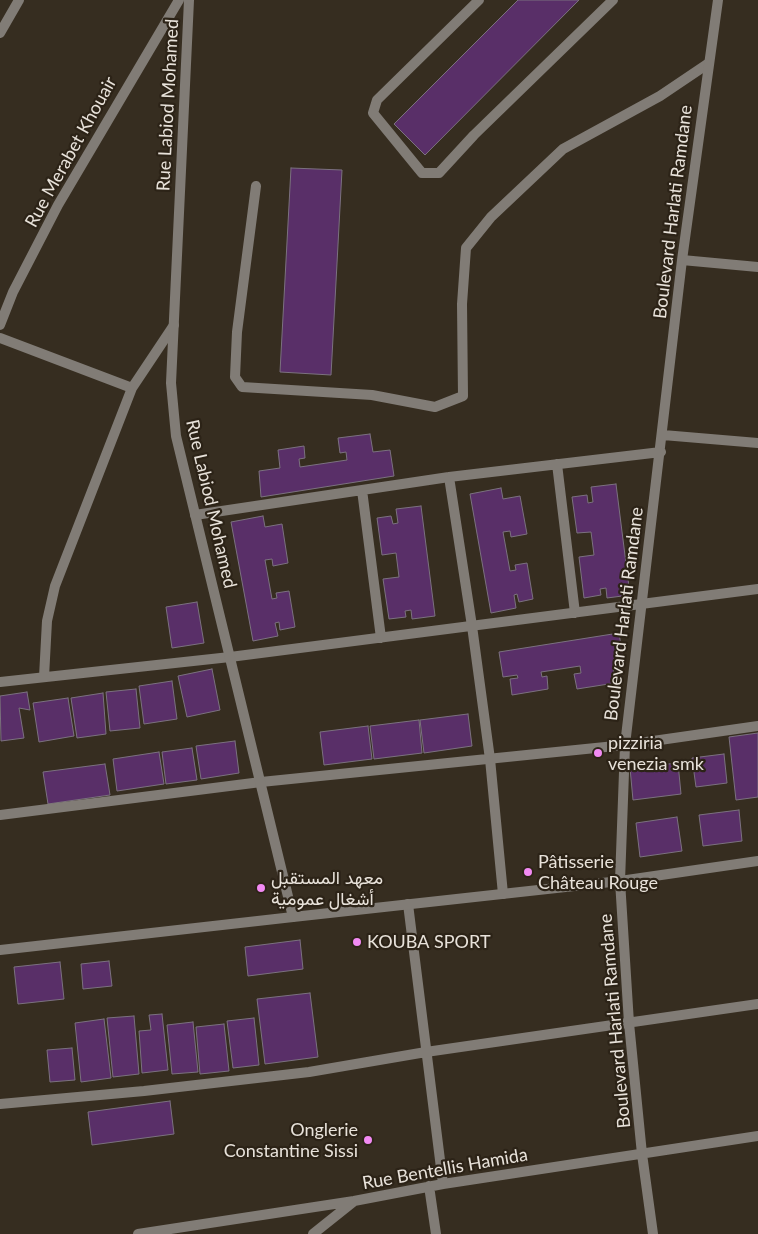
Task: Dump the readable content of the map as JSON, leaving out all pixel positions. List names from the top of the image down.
{
  "streets": {
    "street": [
      "Rue Labiod Mohamed",
      "Rue Merabet Khouair",
      "Boulevard Harlati Ramdane",
      "Rue Bentellis Hamida"
    ]
  },
  "crossings": [
    ["Boulevard Harlati Ramdane", "Rue Bentellis Hamida"]
  ],
  "places": [
    "pizziria venezia smk",
    "Pâtisserie Château Rouge",
    "معهد المستقبل أشغال عمومية",
    "KOUBA SPORT",
    "Onglerie Constantine Sissi"
  ]
}
